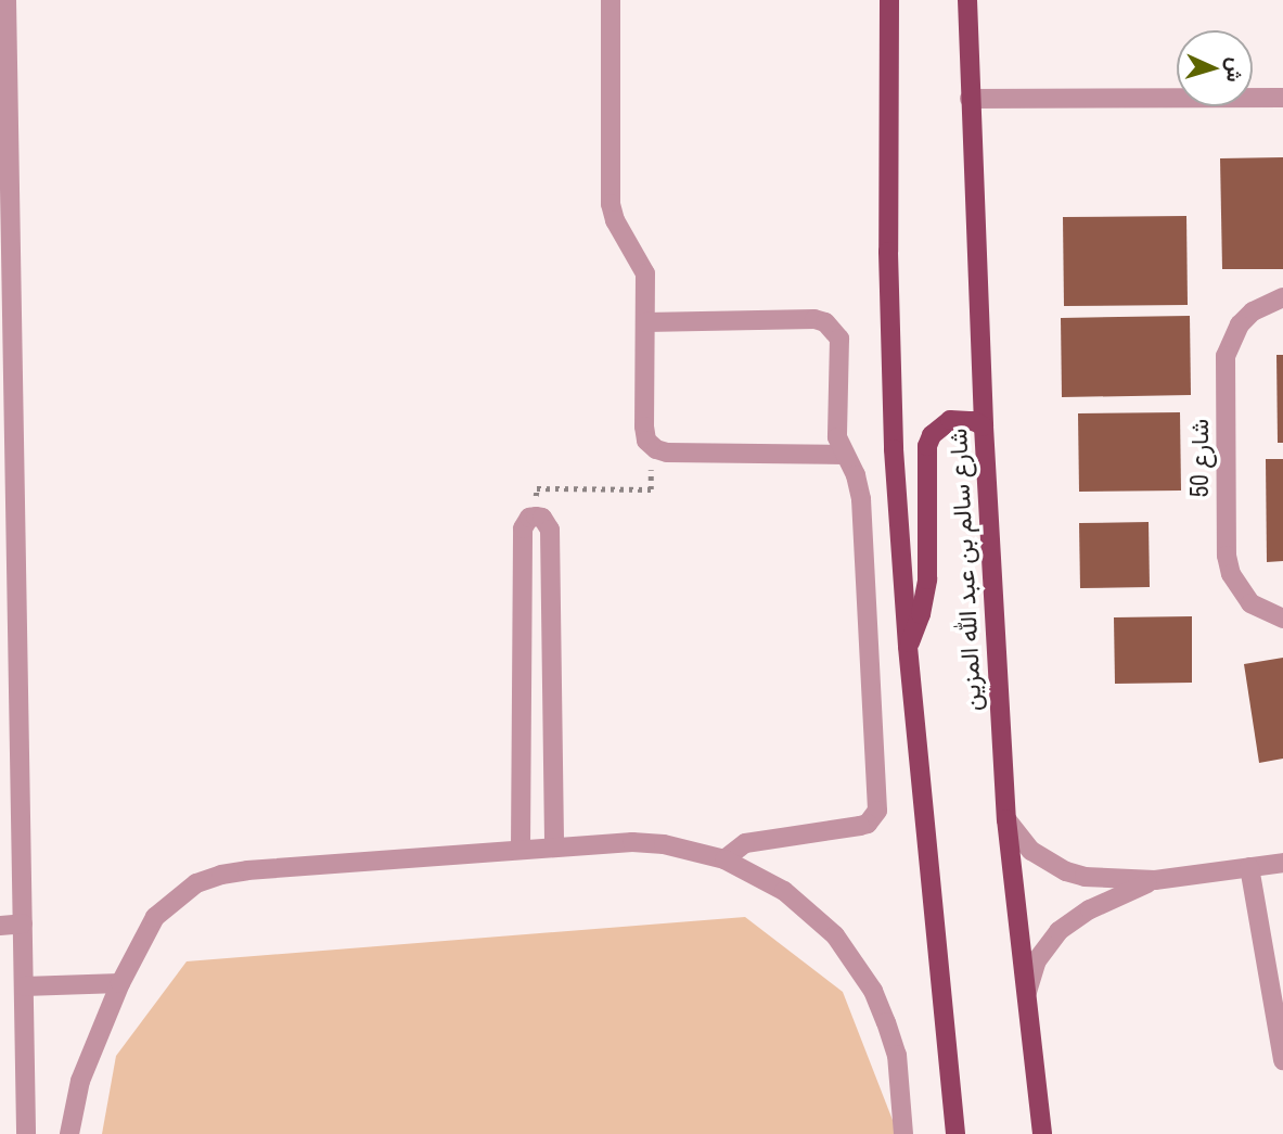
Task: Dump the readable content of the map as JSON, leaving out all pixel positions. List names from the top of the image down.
{
  "streets": {
    "main road": ["شارع سالم بن عبد الله المزين"],
    "street": ["شارع 50"]
  },
  "north": "right"
}
